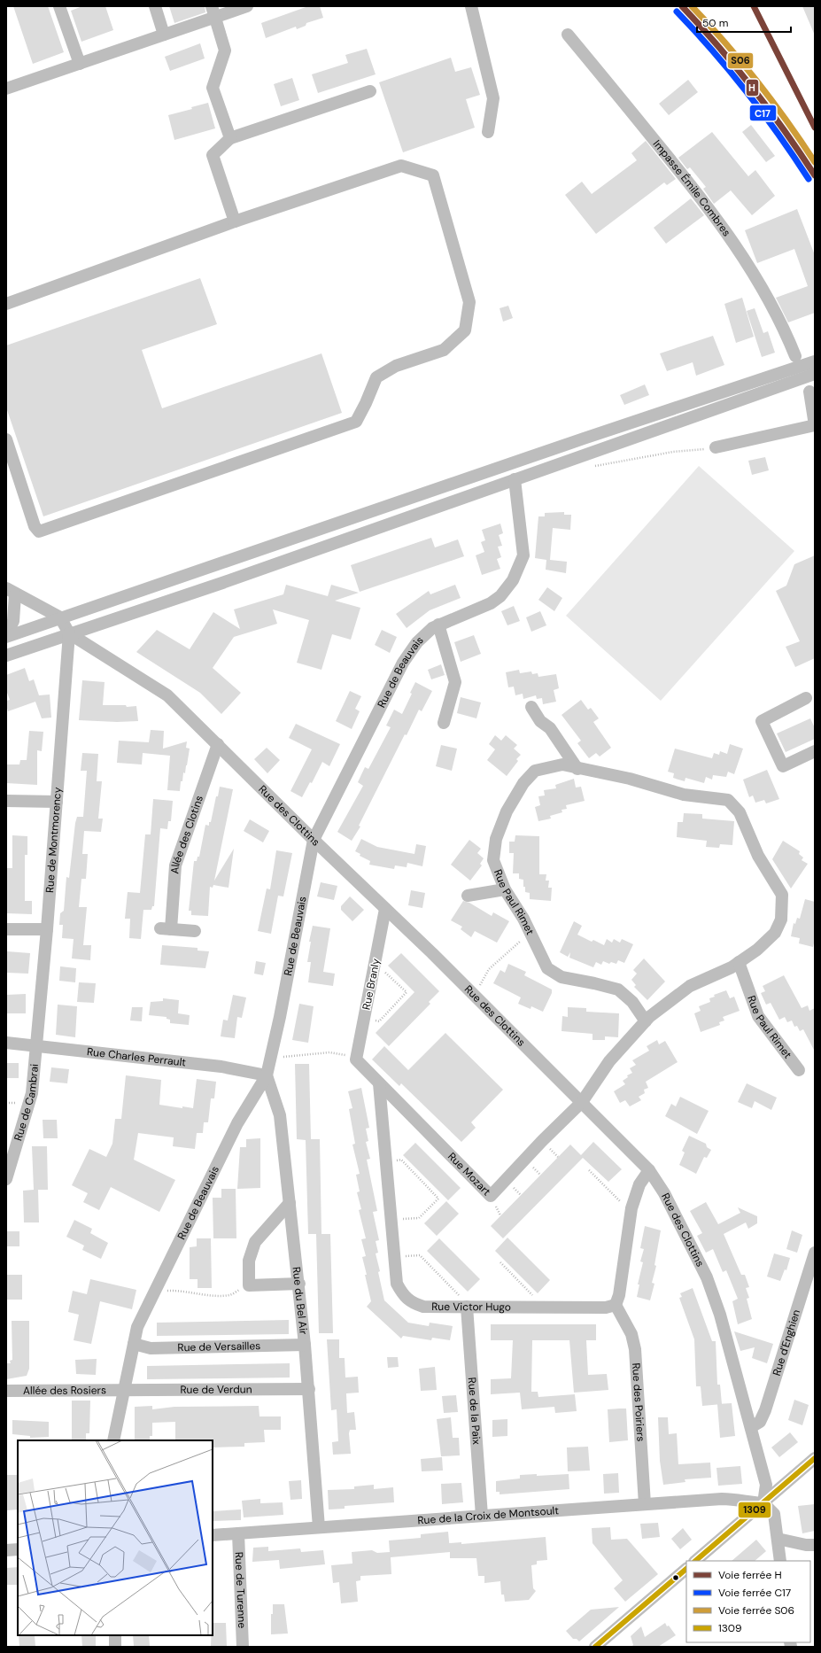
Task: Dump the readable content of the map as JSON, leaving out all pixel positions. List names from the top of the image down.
{
  "streets": {
    "street": [
      "Impasse Émile Combres",
      "Rue de Beauvais",
      "Rue des Clottins",
      "Allée des Clotins",
      "Rue de Montmorency",
      "Rue Paul Rimet",
      "Rue Branly",
      "Rue Charles Perrault",
      "Rue de Cambrai",
      "Rue Mozart",
      "Rue du Bel Air",
      "Rue Victor Hugo",
      "Rue d'Enghien",
      "Rue de Versailles",
      "Rue de Verdun",
      "Allée des Rosiers",
      "Rue des Poiriers",
      "Rue de la Paix",
      "Rue de la Croix de Montsoult",
      "Rue de Turenne"
    ]
  },
  "crossings": [
    ["Rue de Beauvais", "Rue des Clottins"],
    ["Rue de Beauvais", "Rue Charles Perrault"],
    ["Rue de Beauvais", "Rue du Bel Air"],
    ["Rue de Beauvais", "Rue de Versailles"],
    ["Rue de Beauvais", "Rue de Verdun"],
    ["Rue de Beauvais", "Allée des Rosiers"],
    ["Rue des Clottins", "Allée des Clotins"],
    ["Rue des Clottins", "Rue de Montmorency"],
    ["Rue des Clottins", "Rue Paul Rimet"],
    ["Rue des Clottins", "Rue Branly"],
    ["Rue des Clottins", "Rue Mozart"],
    ["Rue des Clottins", "Rue d'Enghien"],
    ["Rue des Clottins", "Rue de la Croix de Montsoult"],
    ["Rue de Montmorency", "Rue Charles Perrault"],
    ["Rue de Montmorency", "Rue de Cambrai"],
    ["Rue Paul Rimet", "Rue Mozart"],
    ["Rue Branly", "Rue Mozart"],
    ["Rue Charles Perrault", "Rue de Cambrai"],
    ["Rue Charles Perrault", "Rue du Bel Air"],
    ["Rue Mozart", "Rue Victor Hugo"],
    ["Rue du Bel Air", "Rue de Versailles"],
    ["Rue du Bel Air", "Rue de Verdun"],
    ["Rue du Bel Air", "Rue de la Croix de Montsoult"],
    ["Rue Victor Hugo", "Rue des Poiriers"],
    ["Rue Victor Hugo", "Rue de la Paix"],
    ["Rue de Verdun", "Allée des Rosiers"],
    ["Rue des Poiriers", "Rue de la Croix de Montsoult"],
    ["Rue de la Paix", "Rue de la Croix de Montsoult"],
    ["Rue de la Croix de Montsoult", "Rue de Turenne"]
  ],
  "lines": [
    "rail line H",
    "rail line S06",
    "rail line C17",
    "transit line 1309"
  ],
  "legend": [
    "Voie ferrée H",
    "Voie ferrée C17",
    "Voie ferrée S06",
    "1309"
  ],
  "scale_bar": "50 m"
}
